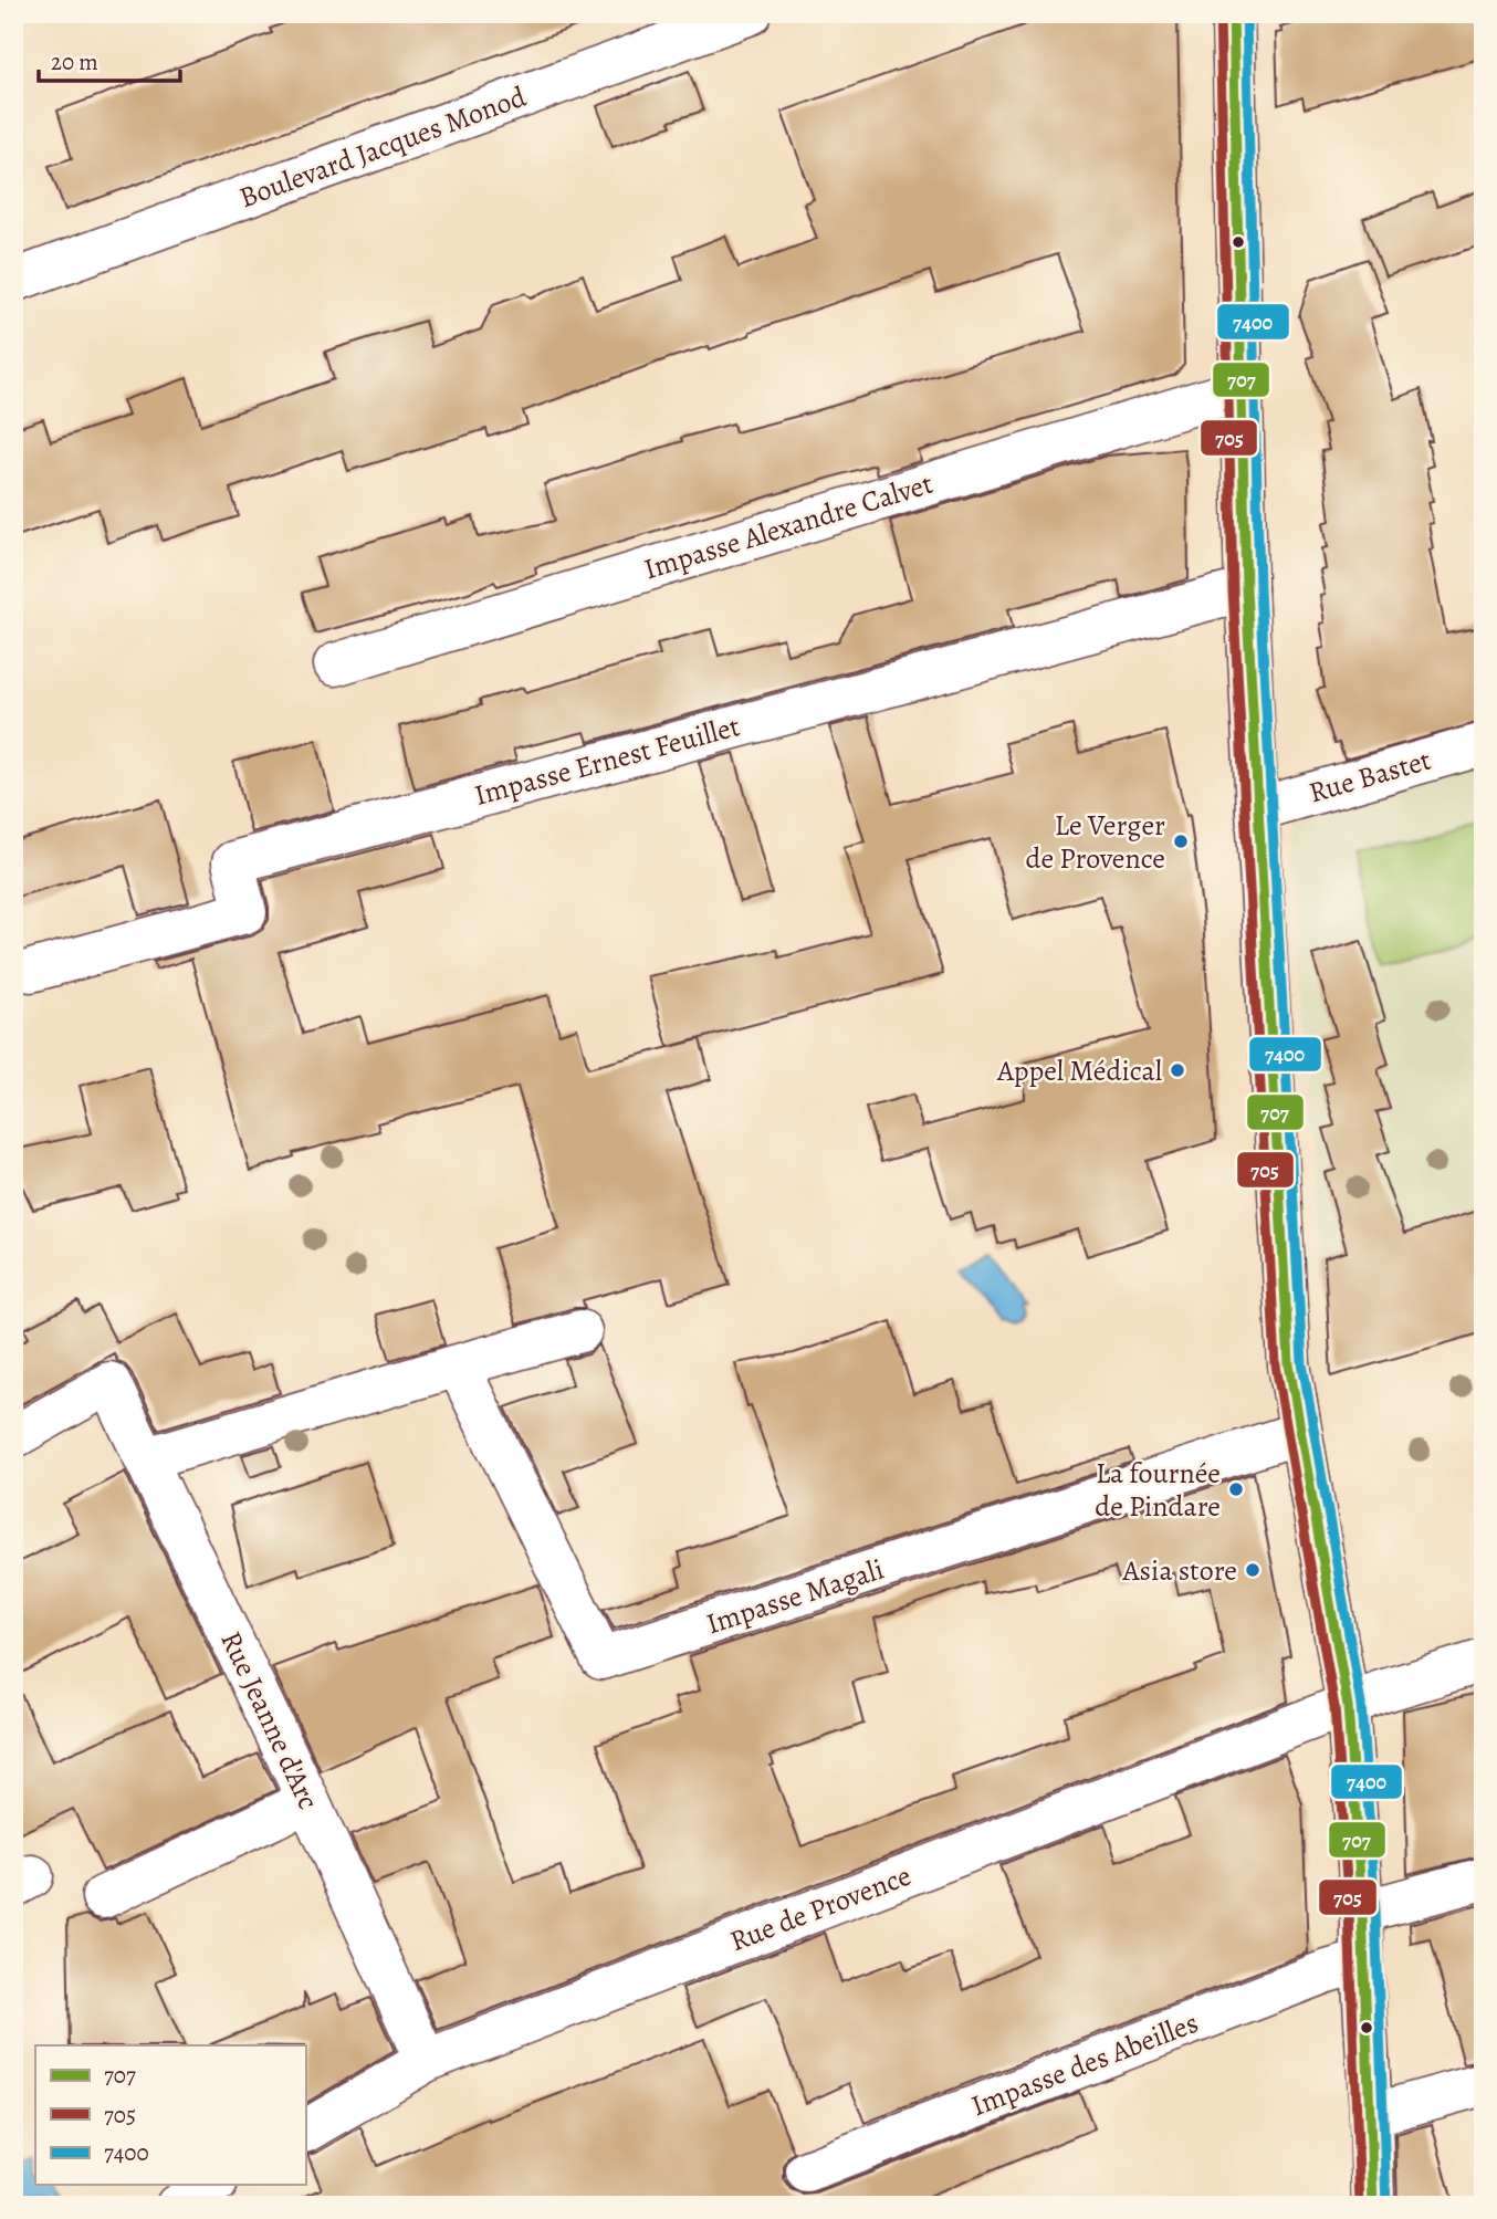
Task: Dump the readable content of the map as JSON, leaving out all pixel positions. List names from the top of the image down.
{
  "streets": {
    "street": [
      "Boulevard Jacques Monod",
      "Impasse Alexandre Calvet",
      "Impasse Ernest Feuillet",
      "Rue Bastet",
      "Impasse Magali",
      "Rue Jeanne d'Arc",
      "Rue de Provence",
      "Impasse des Abeilles"
    ]
  },
  "crossings": [
    ["Rue Jeanne d'Arc", "Rue de Provence"]
  ],
  "places": [
    "Le Verger de Provence",
    "Appel Médical",
    "La fournée de Pindare",
    "Asia store"
  ],
  "lines": ["transit line 707", "transit line 705", "transit line 7400"],
  "legend": ["707", "705", "7400"],
  "scale_bar": "20 m"
}
